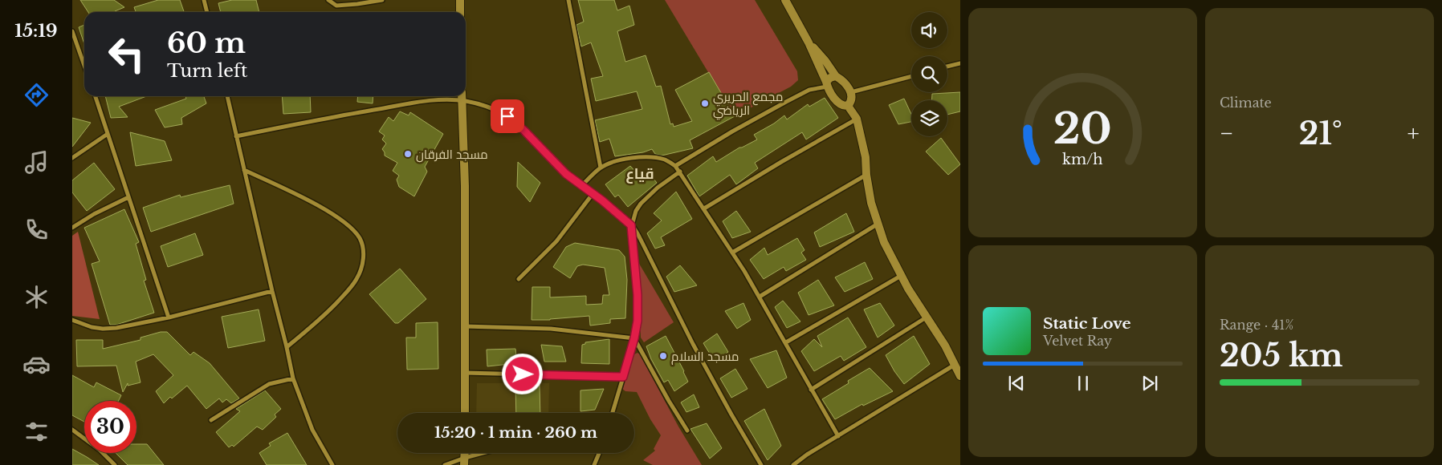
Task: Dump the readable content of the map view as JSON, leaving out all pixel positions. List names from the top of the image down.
{
  "districts": ["قياع"],
  "places": ["مجمع الحريري الرياضي", "مسجد الفرقان", "مسجد السلام"],
  "page": {
    "tabs": "15:19",
    "tile": [
      "Climate",
      ["Range · 41%", "205 km"]
    ],
    "turn": ["60 m", "Turn left"],
    "heat": ["−", "21°", "+"],
    "song": ["Static Love", "Velvet Ray"],
    "limit": "30",
    "trip": "15:20 · 1 min · 260 m",
    "gauge": ["20", "km/h"]
  }
}
